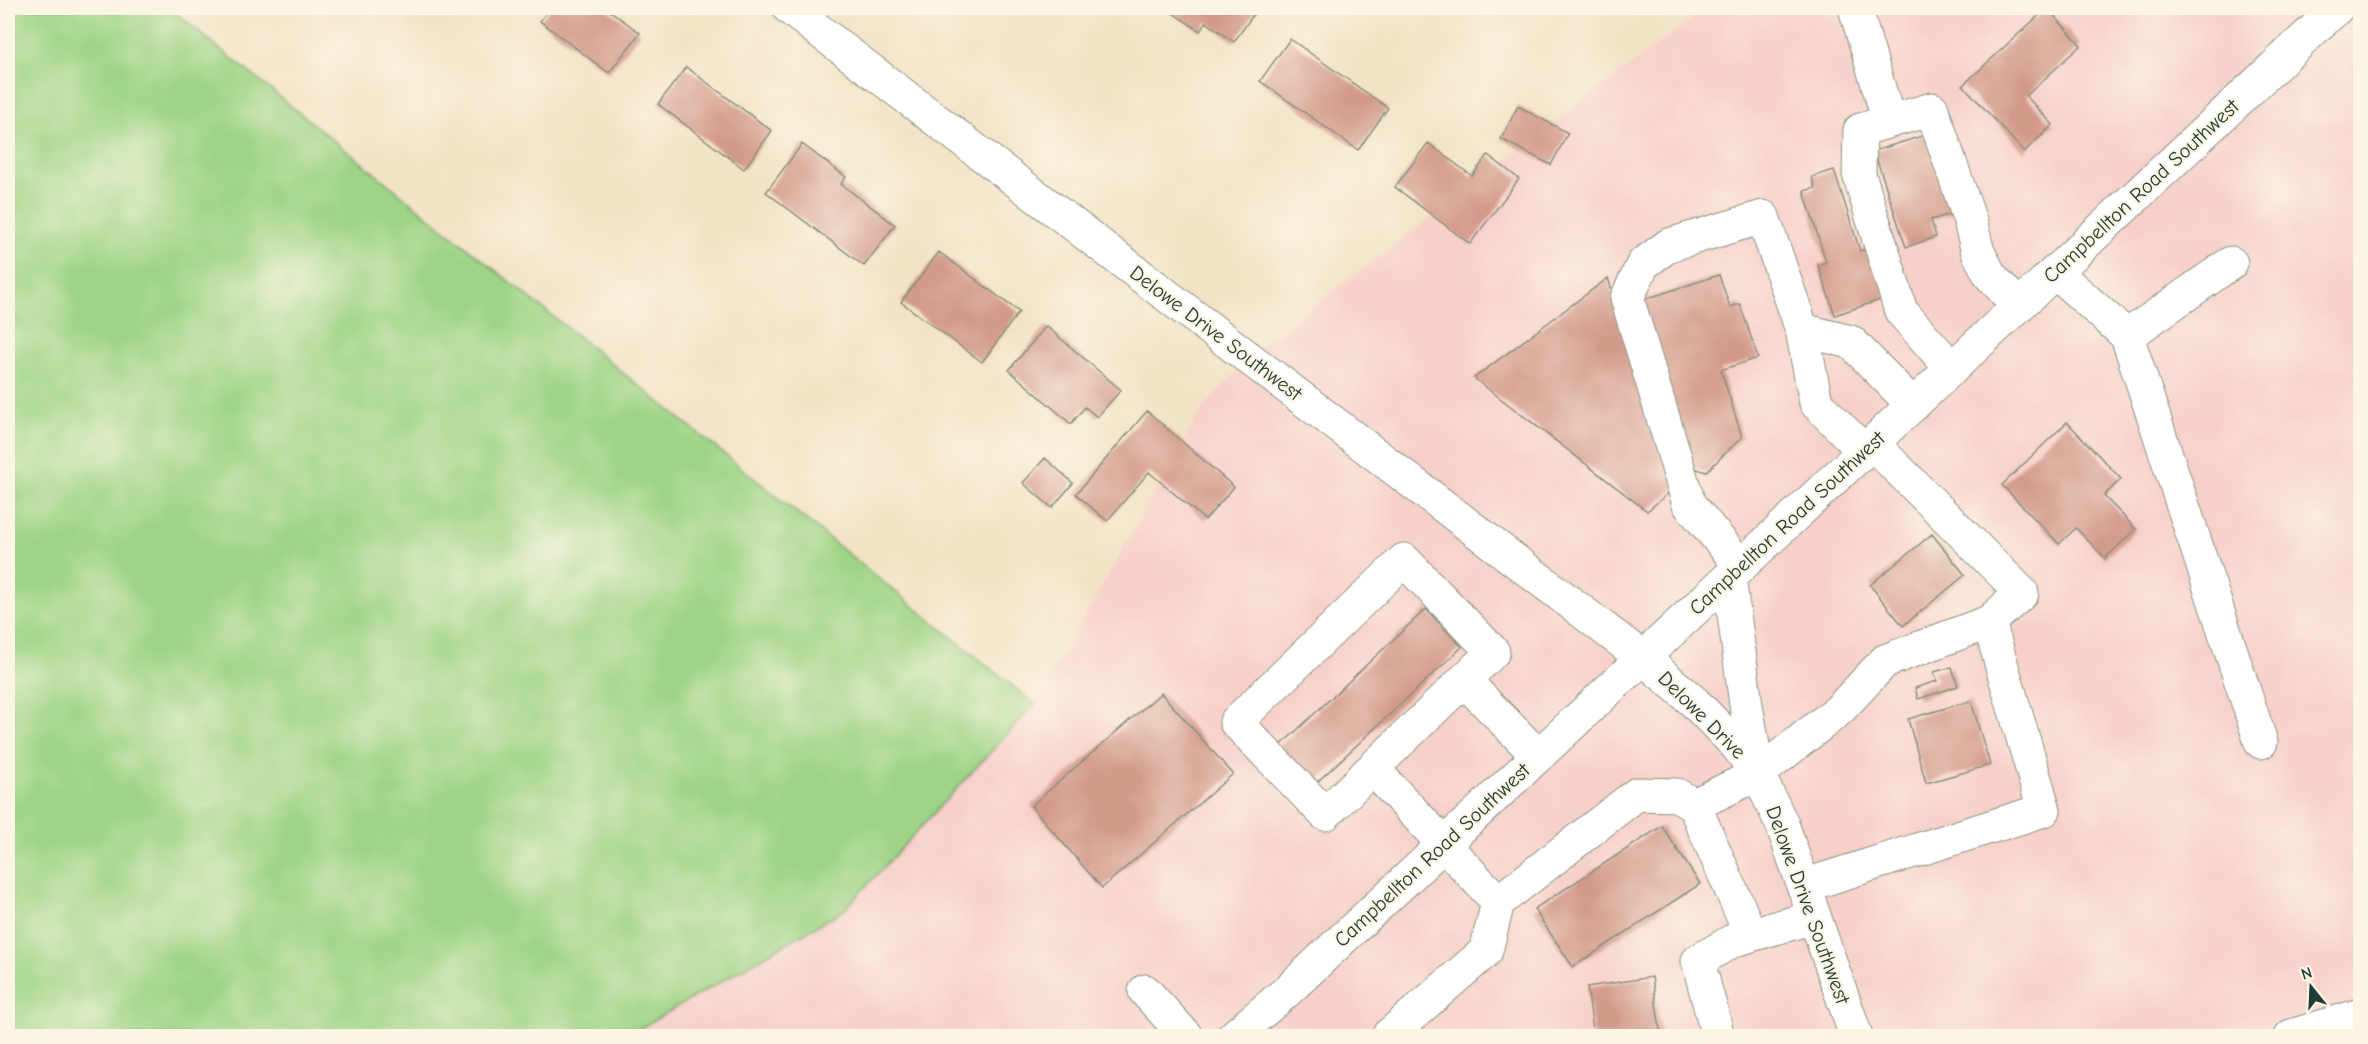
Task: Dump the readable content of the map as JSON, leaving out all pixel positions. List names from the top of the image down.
{
  "streets": {
    "main road": ["Campbellton Road Southwest", "Delowe Drive Southwest", "Delowe Drive"]
  },
  "crossings": [
    ["Campbellton Road Southwest", "Delowe Drive Southwest"],
    ["Campbellton Road Southwest", "Delowe Drive"],
    ["Delowe Drive Southwest", "Delowe Drive"]
  ],
  "north": "top"
}
